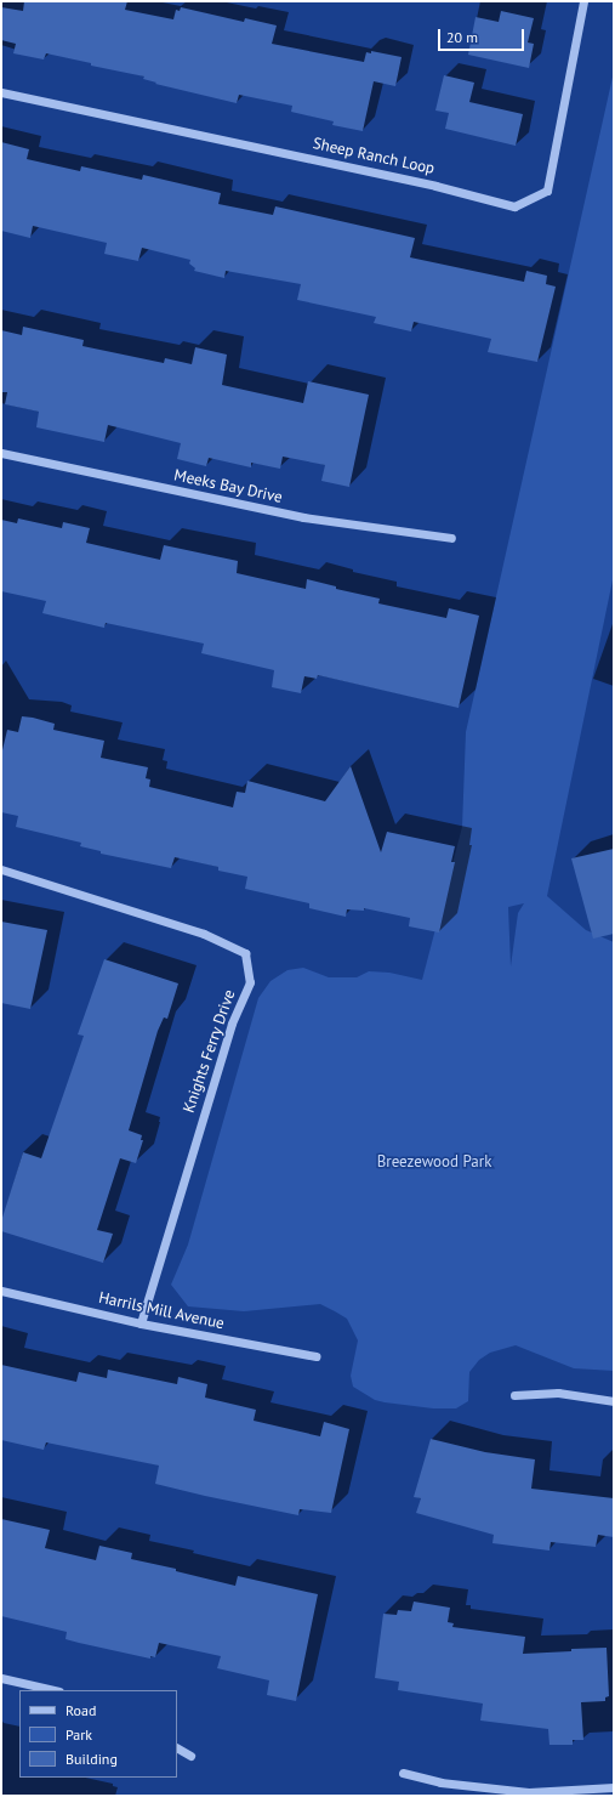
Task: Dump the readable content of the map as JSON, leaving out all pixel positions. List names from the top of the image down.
{
  "streets": {
    "street": [
      "Sheep Ranch Loop",
      "Meeks Bay Drive",
      "Knights Ferry Drive",
      "Harrils Mill Avenue"
    ]
  },
  "crossings": [
    ["Knights Ferry Drive", "Harrils Mill Avenue"]
  ],
  "parks": ["Breezewood Park"],
  "legend": ["Road", "Park", "Building"],
  "scale_bar": "20 m"
}
